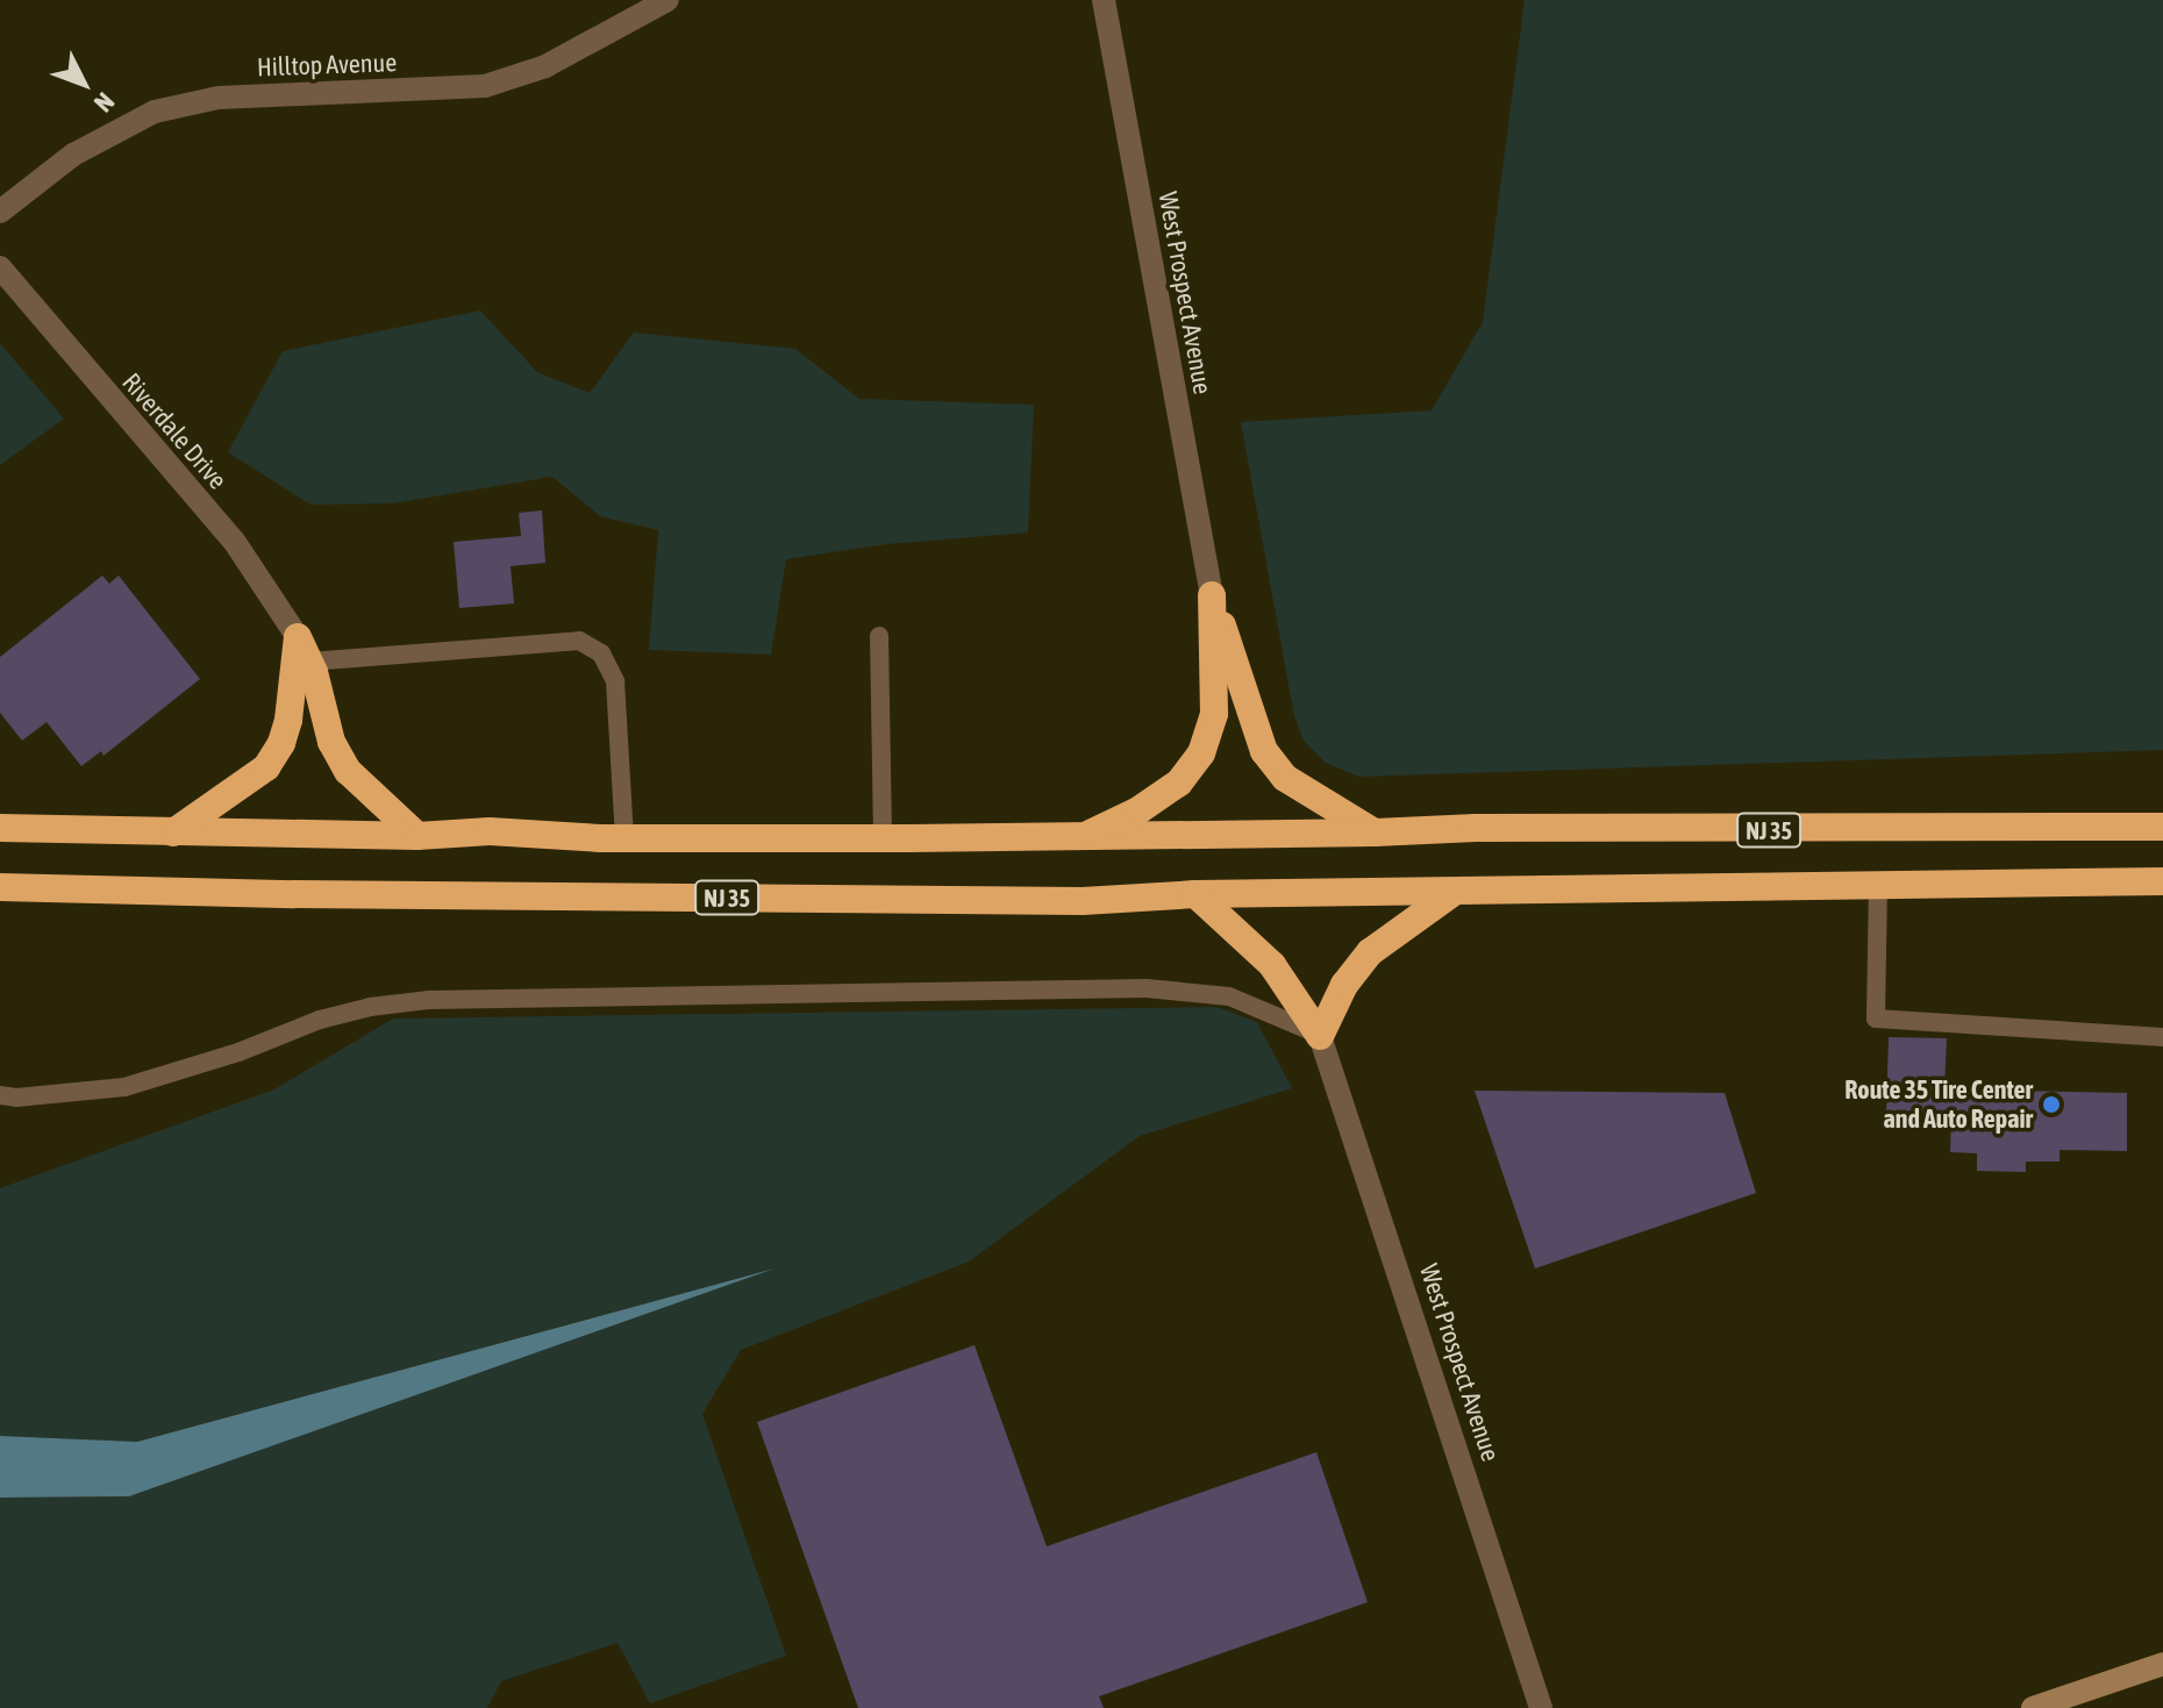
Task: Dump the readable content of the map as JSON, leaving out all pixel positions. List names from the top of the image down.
{
  "streets": {
    "highway": ["NJ 35"],
    "street": ["Hilltop Avenue", "West Prospect Avenue", "Riverdale Drive"]
  },
  "places": ["Route 35 Tire Center and Auto Repair"],
  "north": "bottom right"
}
